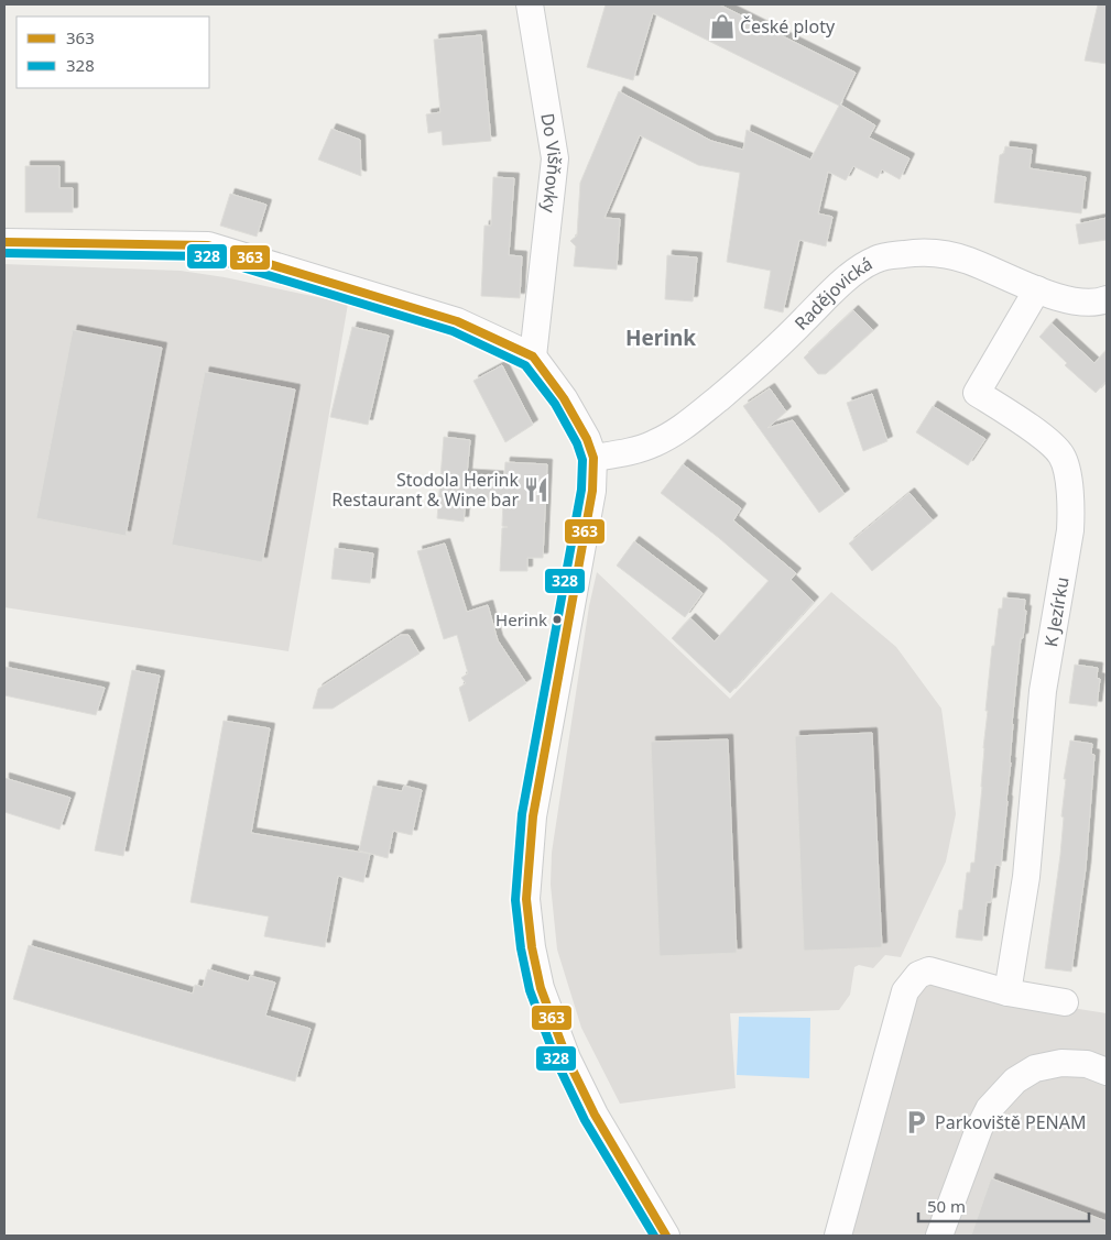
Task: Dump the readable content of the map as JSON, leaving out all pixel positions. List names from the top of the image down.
{
  "streets": {
    "street": ["Do Višňovky", "Radějovická", "K Jezírku"]
  },
  "crossings": [
    ["Radějovická", "K Jezírku"]
  ],
  "districts": ["Herink"],
  "places": {
    "shop": ["České ploty"],
    "restaurant": ["Stodola Herink Restaurant & Wine bar"],
    "other": ["Herink"],
    "parking": ["Parkoviště PENAM"]
  },
  "lines": ["transit line 363", "transit line 328"],
  "legend": ["363", "328"],
  "scale_bar": "50 m"
}
